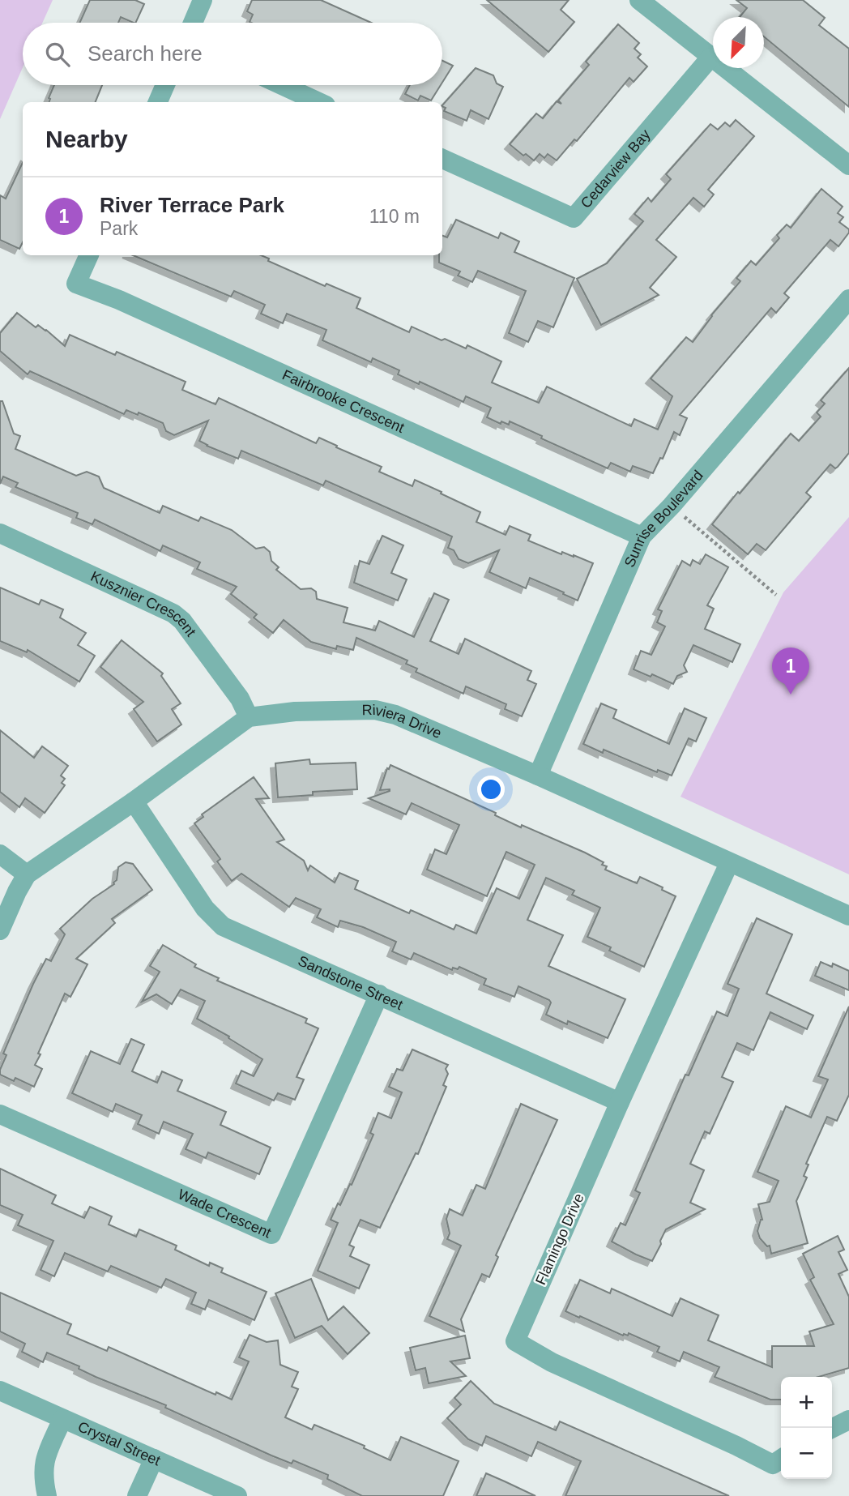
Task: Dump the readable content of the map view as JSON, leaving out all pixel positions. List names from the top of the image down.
{
  "streets": {
    "street": [
      "Cedarview Bay",
      "Fairbrooke Crescent",
      "Sunrise Boulevard",
      "Kusznier Crescent",
      "Riviera Drive",
      "Sandstone Street",
      "Wade Crescent",
      "Flamingo Drive",
      "Crystal Street"
    ]
  },
  "crossings": [
    ["Fairbrooke Crescent", "Sunrise Boulevard"],
    ["Sunrise Boulevard", "Riviera Drive"],
    ["Kusznier Crescent", "Riviera Drive"],
    ["Riviera Drive", "Sandstone Street"],
    ["Riviera Drive", "Flamingo Drive"],
    ["Sandstone Street", "Wade Crescent"],
    ["Sandstone Street", "Flamingo Drive"]
  ],
  "north": "bottom left",
  "page": {
    "search": "Search here",
    "heading": "Nearby",
    "list": [
      {
        "mark": "1",
        "name": "River Terrace Park",
        "note": "Park",
        "value": "110 m"
      }
    ],
    "pins": "1",
    "map_buttons": ["+", "−"]
  }
}
